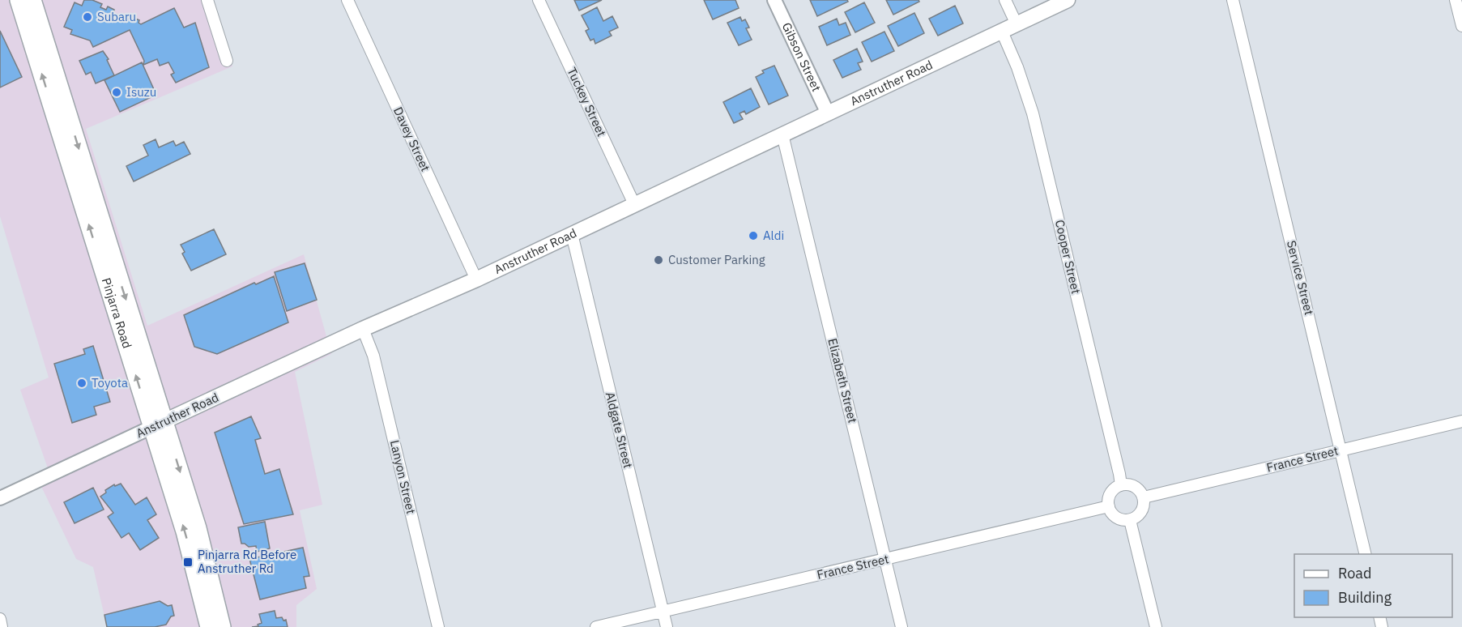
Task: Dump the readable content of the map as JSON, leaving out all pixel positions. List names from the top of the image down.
{
  "streets": {
    "main road": ["Anstruther Road", "Pinjarra Road"],
    "street": [
      "Gibson Street",
      "Tuckey Street",
      "Davey Street",
      "Cooper Street",
      "Service Street",
      "Elizabeth Street",
      "Aldgate Street",
      "France Street",
      "Lanyon Street"
    ]
  },
  "crossings": [
    ["Gibson Street", "Anstruther Road"],
    ["Anstruther Road", "Tuckey Street"],
    ["Anstruther Road", "Davey Street"],
    ["Anstruther Road", "Cooper Street"],
    ["Anstruther Road", "Pinjarra Road"],
    ["Anstruther Road", "Elizabeth Street"],
    ["Anstruther Road", "Aldgate Street"],
    ["Anstruther Road", "Lanyon Street"],
    ["Cooper Street", "France Street"],
    ["Service Street", "France Street"],
    ["Elizabeth Street", "France Street"],
    ["Aldgate Street", "France Street"]
  ],
  "places": {
    "other": [
      "Subaru",
      "Isuzu",
      "Aldi",
      "Customer Parking",
      "Toyota"
    ],
    "transit": ["Pinjarra Rd Before Anstruther Rd"]
  },
  "legend": ["Road", "Building"]
}
